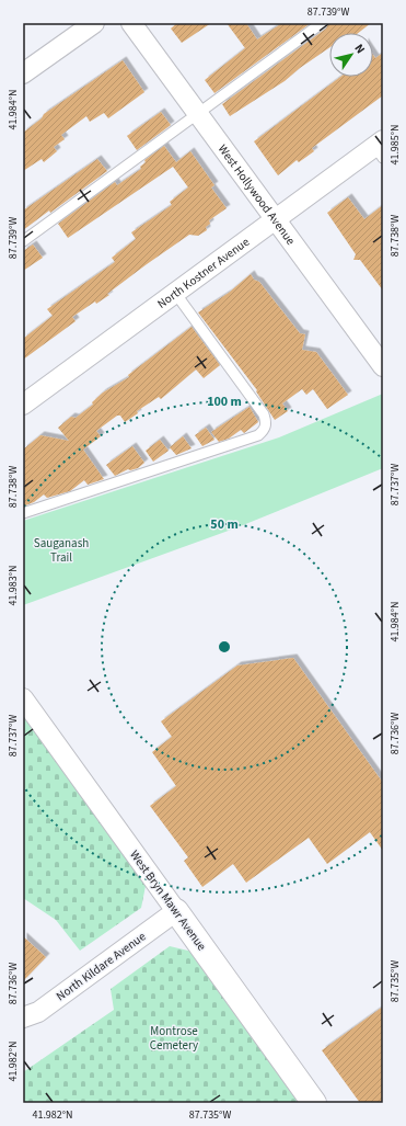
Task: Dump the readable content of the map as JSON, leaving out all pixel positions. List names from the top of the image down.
{
  "streets": {
    "street": [
      "West Hollywood Avenue",
      "North Kostner Avenue",
      "West Bryn Mawr Avenue",
      "North Kildare Avenue"
    ]
  },
  "crossings": [
    ["West Hollywood Avenue", "North Kostner Avenue"],
    ["West Bryn Mawr Avenue", "North Kildare Avenue"]
  ],
  "parks": ["Sauganash Trail", "Montrose Cemetery"],
  "north": "top right",
  "coordinates": [
    "87.739°W",
    "41.984°N",
    "41.985°N",
    "87.738°W",
    "87.737°W",
    "41.983°N",
    "87.736°W",
    "87.735°W",
    "41.982°N"
  ],
  "rings": ["100 m", "50 m"]
}
